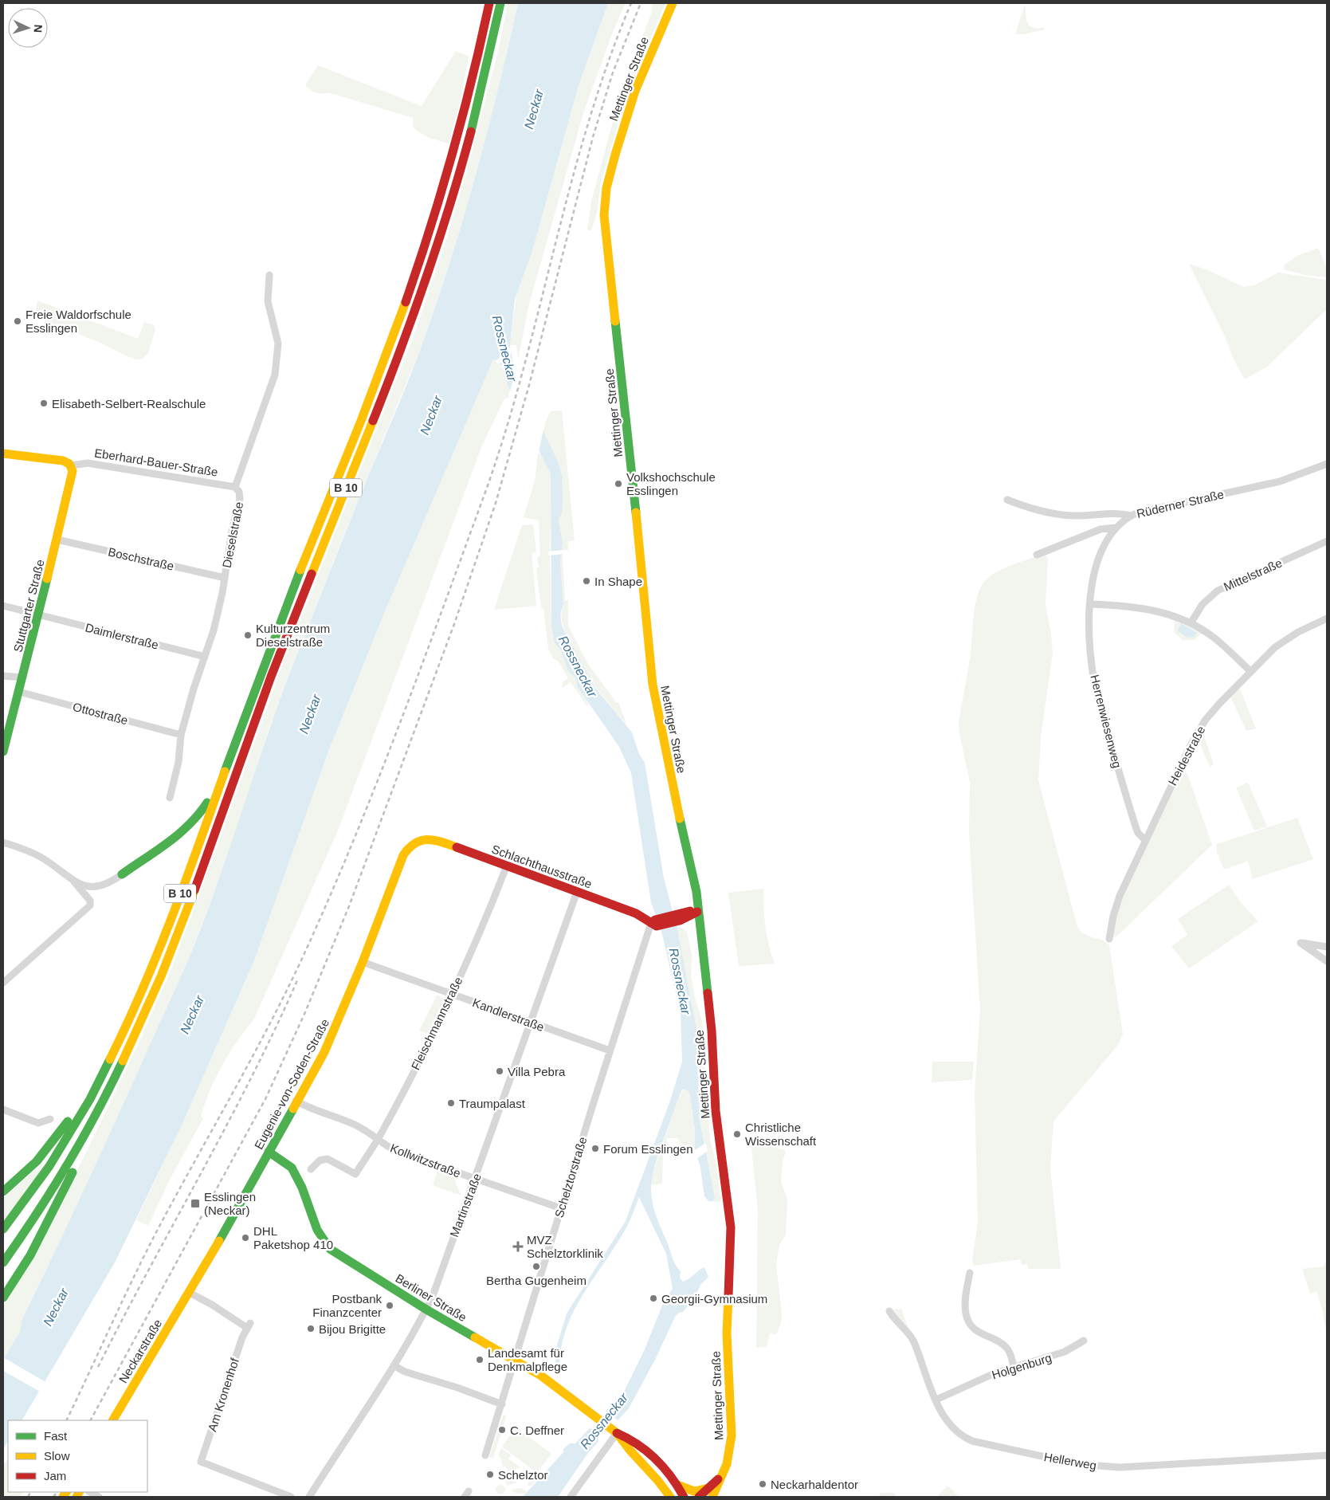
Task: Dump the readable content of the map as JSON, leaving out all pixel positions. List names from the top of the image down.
{
  "streets": {
    "main road": [
      "Mettinger Straße",
      "Eberhard-Bauer-Straße",
      "B 10",
      "Stuttgarter Straße",
      "Schlachthausstraße",
      "Eugenie-von-Soden-Straße",
      "Berliner Straße",
      "Neckarstraße"
    ],
    "street": [
      "Rüderner Straße",
      "Dieselstraße",
      "Boschstraße",
      "Mittelstraße",
      "Daimlerstraße",
      "Ottostraße",
      "Herrenwiesenweg",
      "Heidestraße",
      "Kandlerstraße",
      "Fleischmannstraße",
      "Kollwitzstraße",
      "Schelztorstraße",
      "Martinstraße",
      "Holgenburg",
      "Am Kronenhof",
      "Hellerweg"
    ]
  },
  "crossings": [
    ["Eberhard-Bauer-Straße", "Dieselstraße"],
    ["Eberhard-Bauer-Straße", "Stuttgarter Straße"],
    ["Rüderner Straße", "Herrenwiesenweg"],
    ["Dieselstraße", "Boschstraße"],
    ["Dieselstraße", "Daimlerstraße"],
    ["Dieselstraße", "Ottostraße"],
    ["Boschstraße", "Stuttgarter Straße"],
    ["Stuttgarter Straße", "Daimlerstraße"],
    ["Stuttgarter Straße", "Ottostraße"],
    ["Herrenwiesenweg", "Heidestraße"],
    ["Schlachthausstraße", "Fleischmannstraße"],
    ["Schlachthausstraße", "Eugenie-von-Soden-Straße"],
    ["Schlachthausstraße", "Schelztorstraße"],
    ["Schlachthausstraße", "Martinstraße"],
    ["Kandlerstraße", "Fleischmannstraße"],
    ["Kandlerstraße", "Eugenie-von-Soden-Straße"],
    ["Kandlerstraße", "Schelztorstraße"],
    ["Kandlerstraße", "Martinstraße"],
    ["Fleischmannstraße", "Kollwitzstraße"],
    ["Eugenie-von-Soden-Straße", "Kollwitzstraße"],
    ["Eugenie-von-Soden-Straße", "Berliner Straße"],
    ["Eugenie-von-Soden-Straße", "Neckarstraße"],
    ["Eugenie-von-Soden-Straße", "Am Kronenhof"],
    ["Kollwitzstraße", "Schelztorstraße"],
    ["Kollwitzstraße", "Martinstraße"],
    ["Schelztorstraße", "Berliner Straße"],
    ["Martinstraße", "Berliner Straße"],
    ["Neckarstraße", "Am Kronenhof"],
    ["Holgenburg", "Hellerweg"]
  ],
  "water": ["Neckar", "Rossneckar"],
  "places": {
    "other": [
      "Freie Waldorfschule Esslingen",
      "Elisabeth-Selbert-Realschule",
      "Volkshochschule Esslingen",
      "In Shape",
      "Kulturzentrum Dieselstraße",
      "Villa Pebra",
      "Traumpalast",
      "Christliche Wissenschaft",
      "Forum Esslingen",
      "DHL Paketshop 410",
      "Bertha Gugenheim",
      "Georgii-Gymnasium",
      "Postbank Finanzcenter",
      "Bijou Brigitte",
      "Landesamt für Denkmalpflege",
      "C. Deffner",
      "Schelztor",
      "Neckarhaldentor"
    ],
    "transit": ["Esslingen (Neckar)"],
    "health": ["MVZ Schelztorklinik"]
  },
  "legend": ["Fast", "Slow", "Jam"],
  "north": "right"
}
